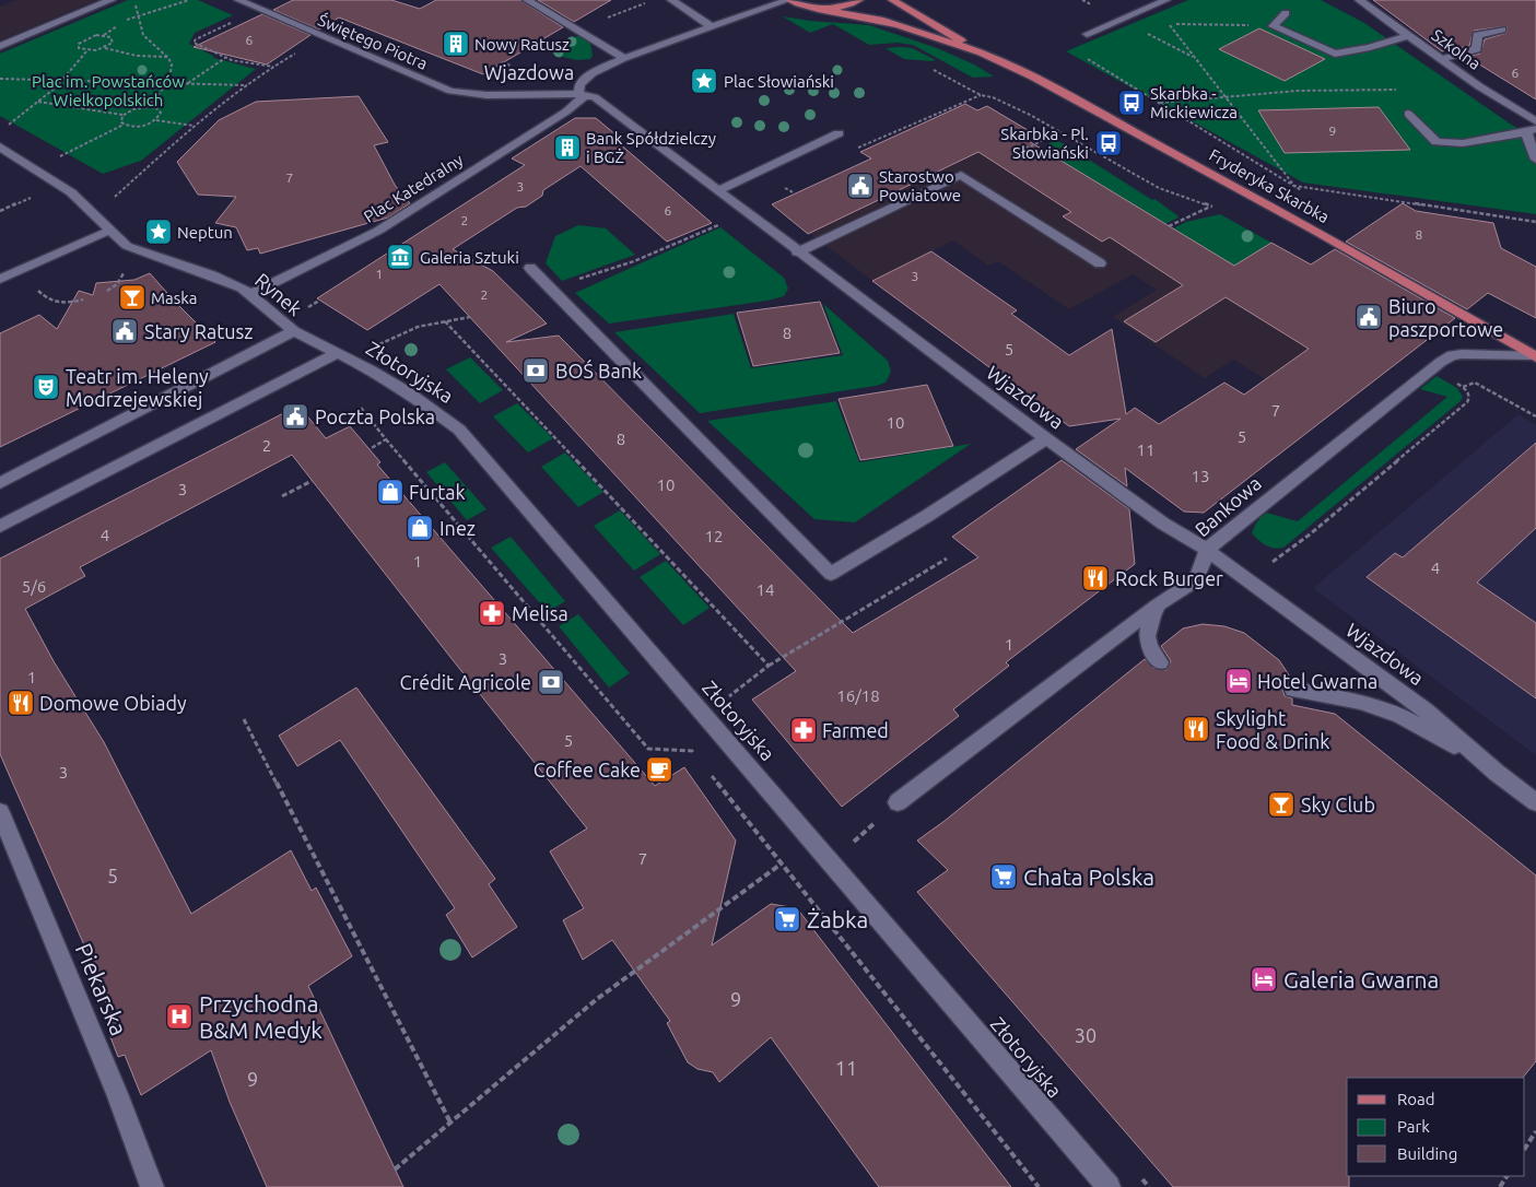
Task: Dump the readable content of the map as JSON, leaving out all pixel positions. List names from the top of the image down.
{
  "streets": {
    "main road": ["Fryderyka Skarbka"],
    "street": [
      "Świętego Piotra",
      "Szkolna",
      "Wjazdowa",
      "Plac Katedralny",
      "Rynek",
      "Złotoryjska",
      "Bankowa",
      "Piekarska"
    ]
  },
  "crossings": [
    ["Świętego Piotra", "Wjazdowa"],
    ["Wjazdowa", "Plac Katedralny"],
    ["Wjazdowa", "Bankowa"],
    ["Fryderyka Skarbka", "Bankowa"],
    ["Plac Katedralny", "Rynek"],
    ["Rynek", "Złotoryjska"]
  ],
  "parks": ["Plac im. Powstańców Wielkopolskich"],
  "places": {
    "building": ["Nowy Ratusz", "Bank Spółdzielczy i BGŻ"],
    "place": ["Plac Słowiański", "Neptun"],
    "bus stop": ["Skarbka - Mickiewicza", "Skarbka - Pl. Słowiański"],
    "public building": [
      "Starostwo Powiatowe",
      "Biuro paszportowe",
      "Stary Ratusz",
      "Poczta Polska"
    ],
    "museum": ["Galeria Sztuki"],
    "bar": ["Maska", "Sky Club"],
    "bank": ["BOŚ Bank", "Crédit Agricole"],
    "theatre": ["Teatr im. Heleny Modrzejewskiej"],
    "shop": ["Furtak", "Inez"],
    "restaurant": ["Rock Burger", "Domowe Obiady", "Skylight Food & Drink"],
    "pharmacy": ["Melisa", "Farmed"],
    "hotel": ["Hotel Gwarna", "Galeria Gwarna"],
    "cafe": ["Coffee Cake"],
    "supermarket": ["Chata Polska", "Żabka"],
    "hospital": ["Przychodna B&M Medyk"]
  },
  "house_numbers": [
    "6",
    "6",
    "9",
    "7",
    "3",
    "6",
    "2",
    "8",
    "1",
    "3",
    "2",
    "8",
    "5",
    "7",
    "10",
    "5",
    "8",
    "2",
    "11",
    "13",
    "10",
    "3",
    "4",
    "12",
    "1",
    "4",
    "5/6",
    "14",
    "1",
    "3",
    "1",
    "16/18",
    "5",
    "3",
    "7",
    "5",
    "9",
    "30",
    "11",
    "9"
  ],
  "legend": ["Road", "Park", "Building"]
}
